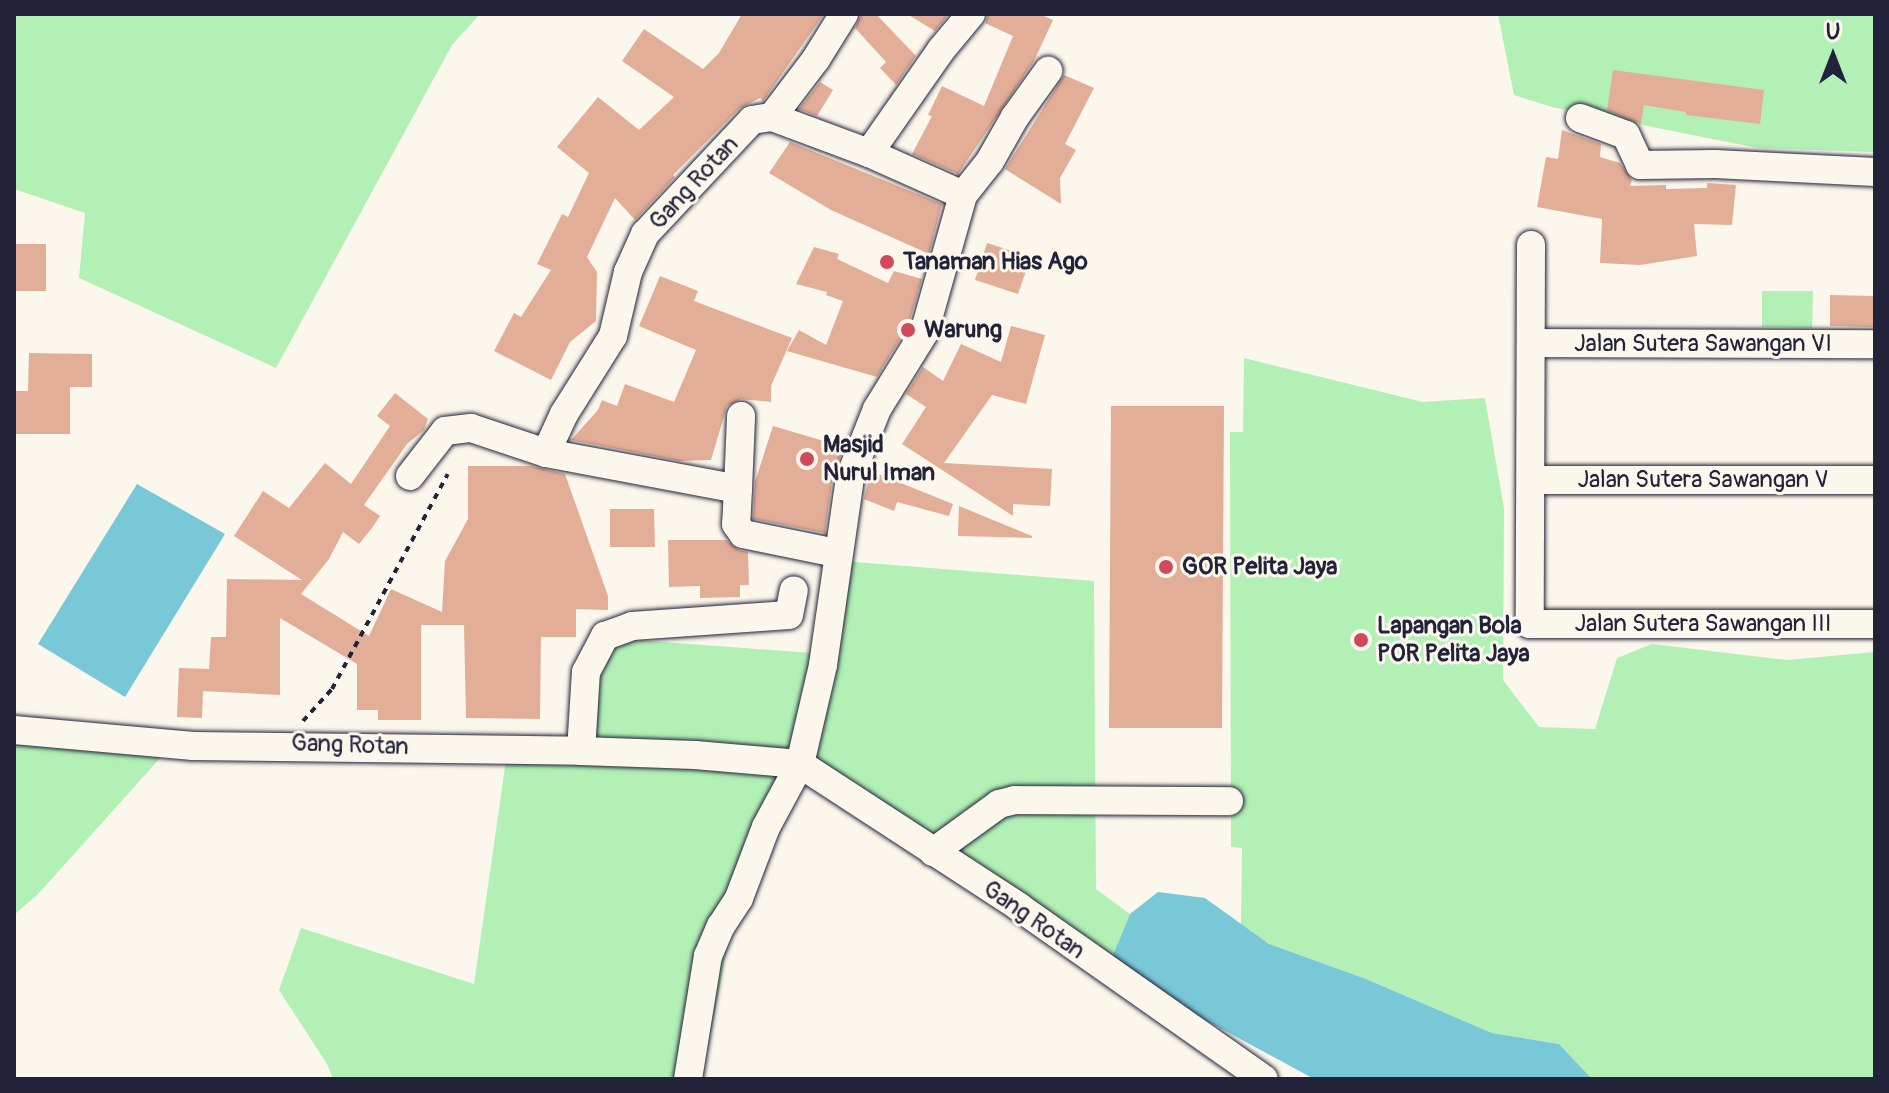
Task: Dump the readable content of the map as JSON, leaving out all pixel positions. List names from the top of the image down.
{
  "streets": {
    "street": [
      "Gang Rotan",
      "Jalan Sutera Sawangan VI",
      "Jalan Sutera Sawangan V",
      "Jalan Sutera Sawangan III"
    ]
  },
  "crossings": [
    ["Jalan Sutera Sawangan V", "Jalan Sutera Sawangan III"]
  ],
  "places": [
    "Tanaman Hias Ago",
    "Warung",
    "Masjid Nurul Iman",
    "GOR Pelita Jaya",
    "Lapangan Bola POR Pelita Jaya"
  ],
  "north": "top"
}
